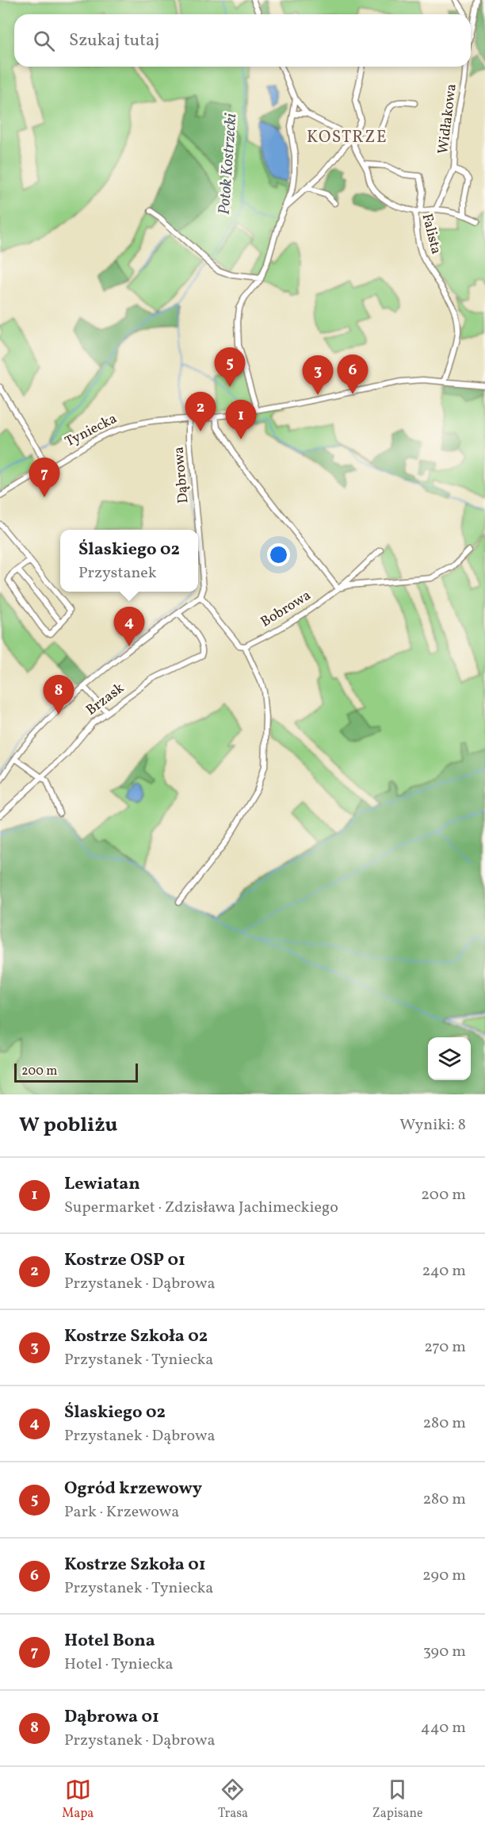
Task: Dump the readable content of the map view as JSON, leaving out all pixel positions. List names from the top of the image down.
{
  "streets": {
    "street": [
      "Widłakowa",
      "Falista",
      "Tyniecka",
      "Dąbrowa",
      "Bobrowa",
      "Brzask"
    ]
  },
  "crossings": [
    ["Falista", "Tyniecka"],
    ["Tyniecka", "Dąbrowa"]
  ],
  "districts": ["KOSTRZE"],
  "water": ["Potok Kostrzecki"],
  "scale_bar": "200 m",
  "page": {
    "search": "Szukaj tutaj",
    "pins": [
      "5",
      "6",
      "3",
      "2",
      "1",
      "7",
      "4",
      "8"
    ],
    "popup": ["Ślaskiego 02", "Przystanek"],
    "scale": "200 m",
    "heading": ["W pobliżu", "Wyniki: 8"],
    "list": [
      {
        "mark": "1",
        "name": "Lewiatan",
        "note": "Supermarket · Zdzisława Jachimeckiego",
        "value": "200 m"
      },
      {
        "mark": "2",
        "name": "Kostrze OSP 01",
        "note": "Przystanek · Dąbrowa",
        "value": "240 m"
      },
      {
        "mark": "3",
        "name": "Kostrze Szkoła 02",
        "note": "Przystanek · Tyniecka",
        "value": "270 m"
      },
      {
        "mark": "4",
        "name": "Ślaskiego 02",
        "note": "Przystanek · Dąbrowa",
        "value": "280 m"
      },
      {
        "mark": "5",
        "name": "Ogród krzewowy",
        "note": "Park · Krzewowa",
        "value": "280 m"
      },
      {
        "mark": "6",
        "name": "Kostrze Szkoła 01",
        "note": "Przystanek · Tyniecka",
        "value": "290 m"
      },
      {
        "mark": "7",
        "name": "Hotel Bona",
        "note": "Hotel · Tyniecka",
        "value": "390 m"
      },
      {
        "mark": "8",
        "name": "Dąbrowa 01",
        "note": "Przystanek · Dąbrowa",
        "value": "440 m"
      }
    ],
    "nav": ["Mapa", "Trasa", "Zapisane"]
  }
}
